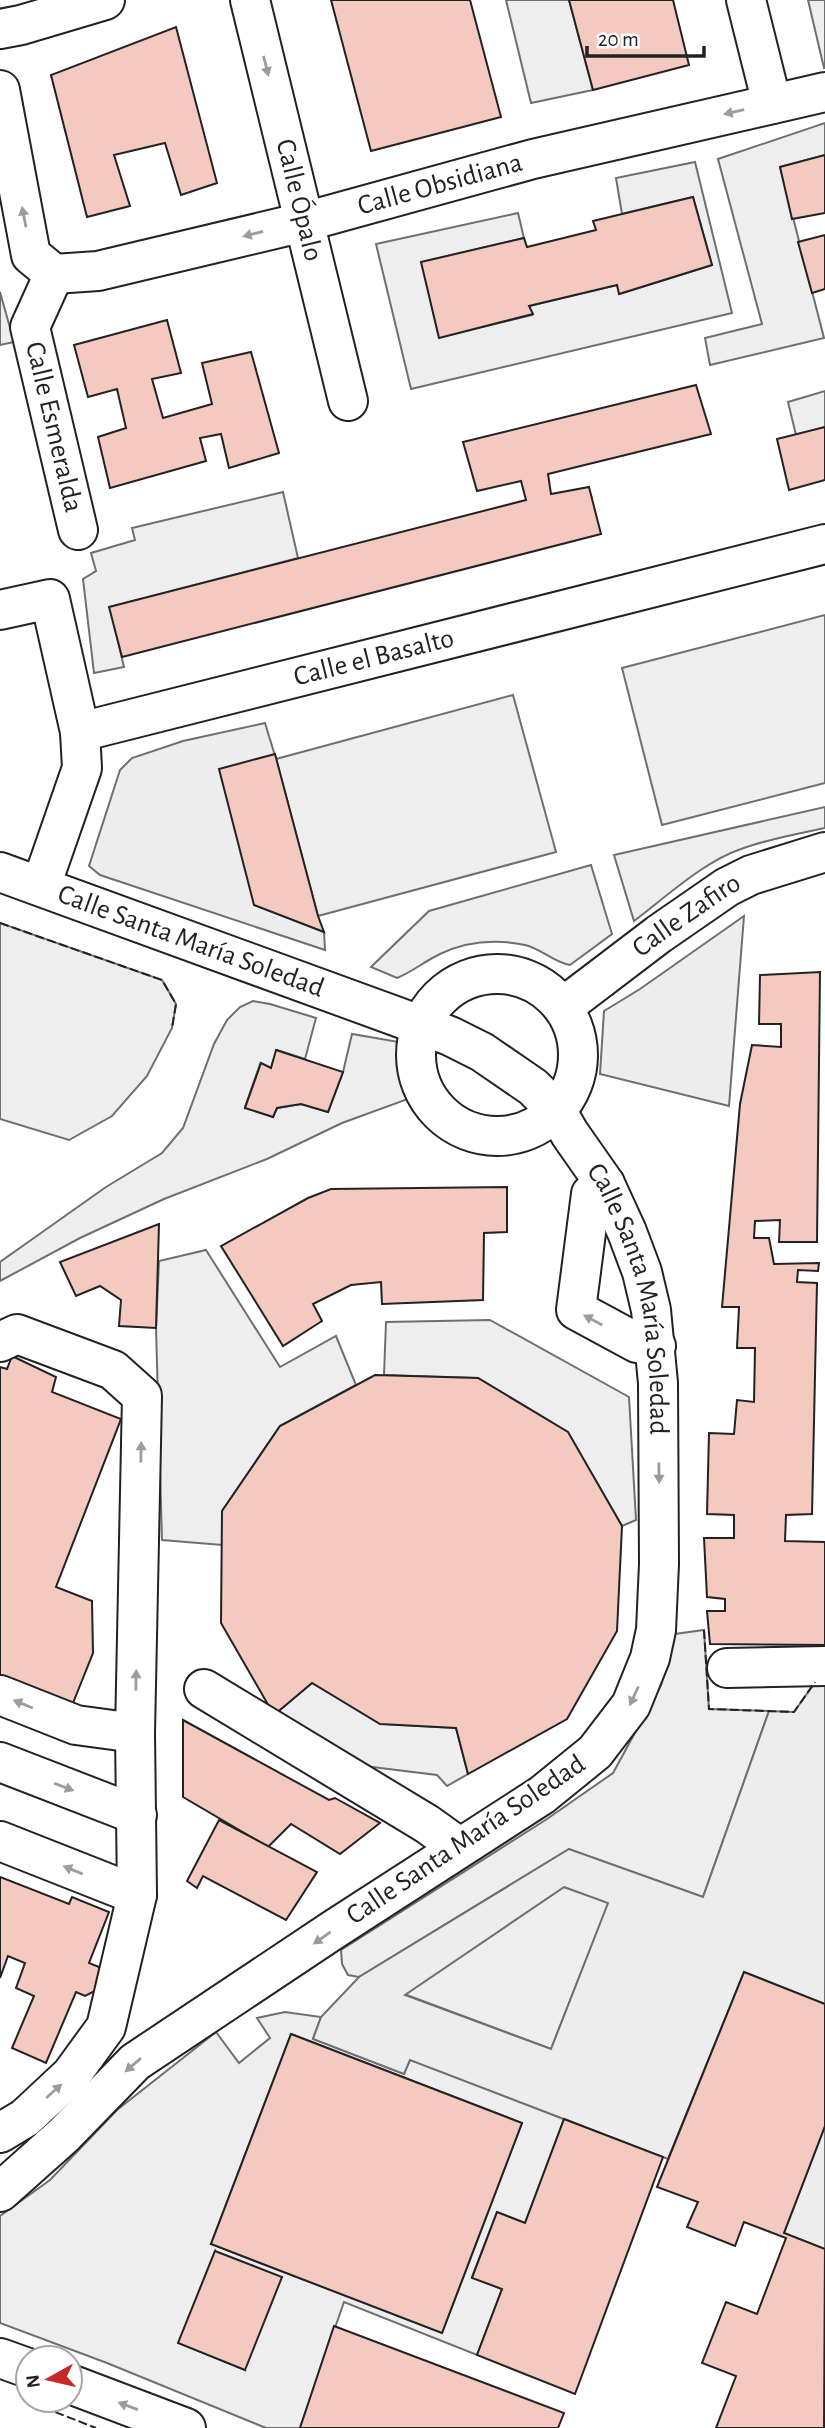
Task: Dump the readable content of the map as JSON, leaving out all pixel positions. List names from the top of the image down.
{
  "streets": {
    "street": [
      "Calle Obsidiana",
      "Calle Ópalo",
      "Calle Esmeralda",
      "Calle el Basalto",
      "Calle Zafiro",
      "Calle Santa María Soledad"
    ]
  },
  "crossings": [
    ["Calle Obsidiana", "Calle Ópalo"],
    ["Calle Obsidiana", "Calle Esmeralda"]
  ],
  "one_way": ["Calle Obsidiana", "Calle Santa María Soledad"],
  "scale_bar": "20 m",
  "north": "left"
}
